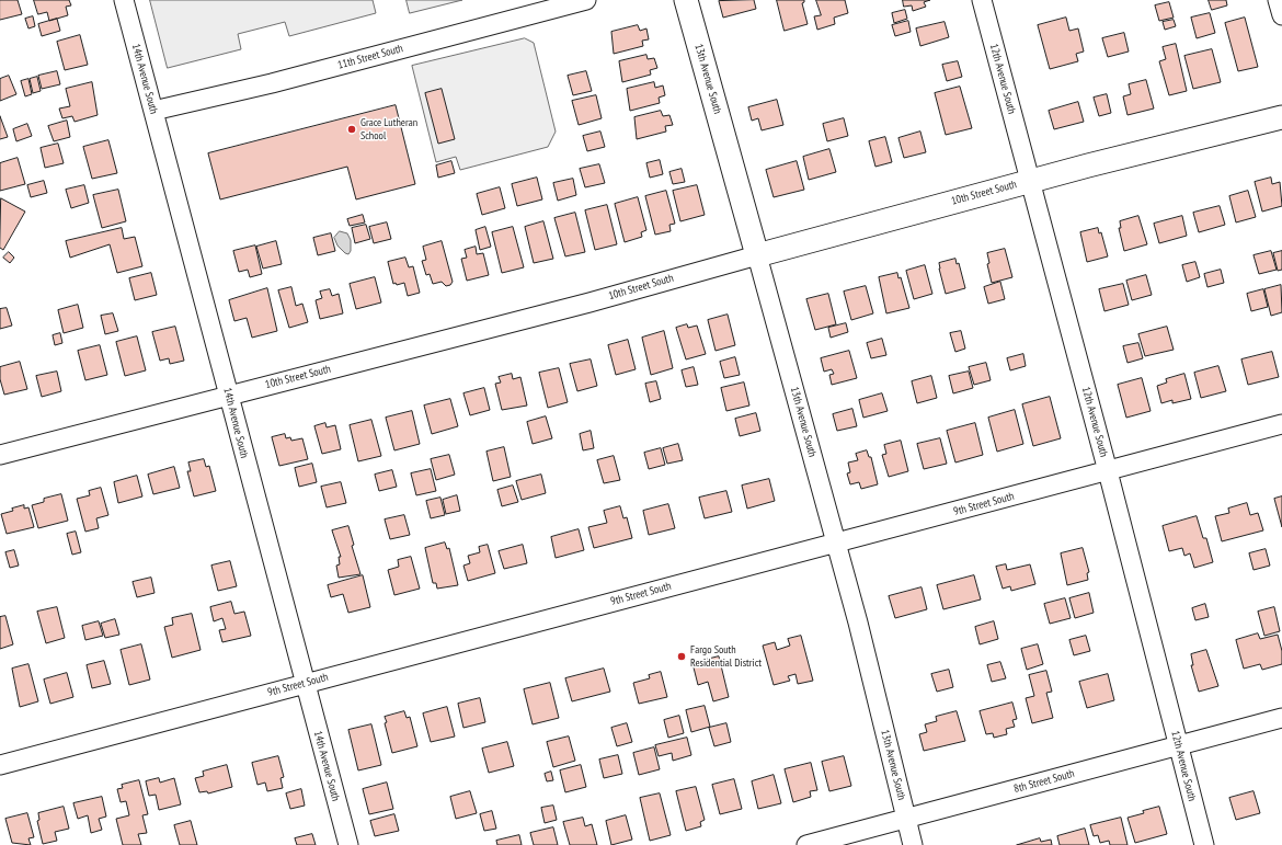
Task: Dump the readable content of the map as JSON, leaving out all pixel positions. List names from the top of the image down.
{
  "streets": {
    "main road": ["13th Avenue South", "10th Street South"],
    "street": [
      "11th Street South",
      "14th Avenue South",
      "12th Avenue South",
      "9th Street South",
      "8th Street South"
    ]
  },
  "crossings": [
    ["11th Street South", "14th Avenue South"],
    ["14th Avenue South", "10th Street South"],
    ["14th Avenue South", "9th Street South"],
    ["13th Avenue South", "10th Street South"],
    ["13th Avenue South", "9th Street South"],
    ["13th Avenue South", "8th Street South"],
    ["12th Avenue South", "10th Street South"],
    ["12th Avenue South", "9th Street South"],
    ["12th Avenue South", "8th Street South"]
  ],
  "places": ["Grace Lutheran School", "Fargo South Residential District"]
}
